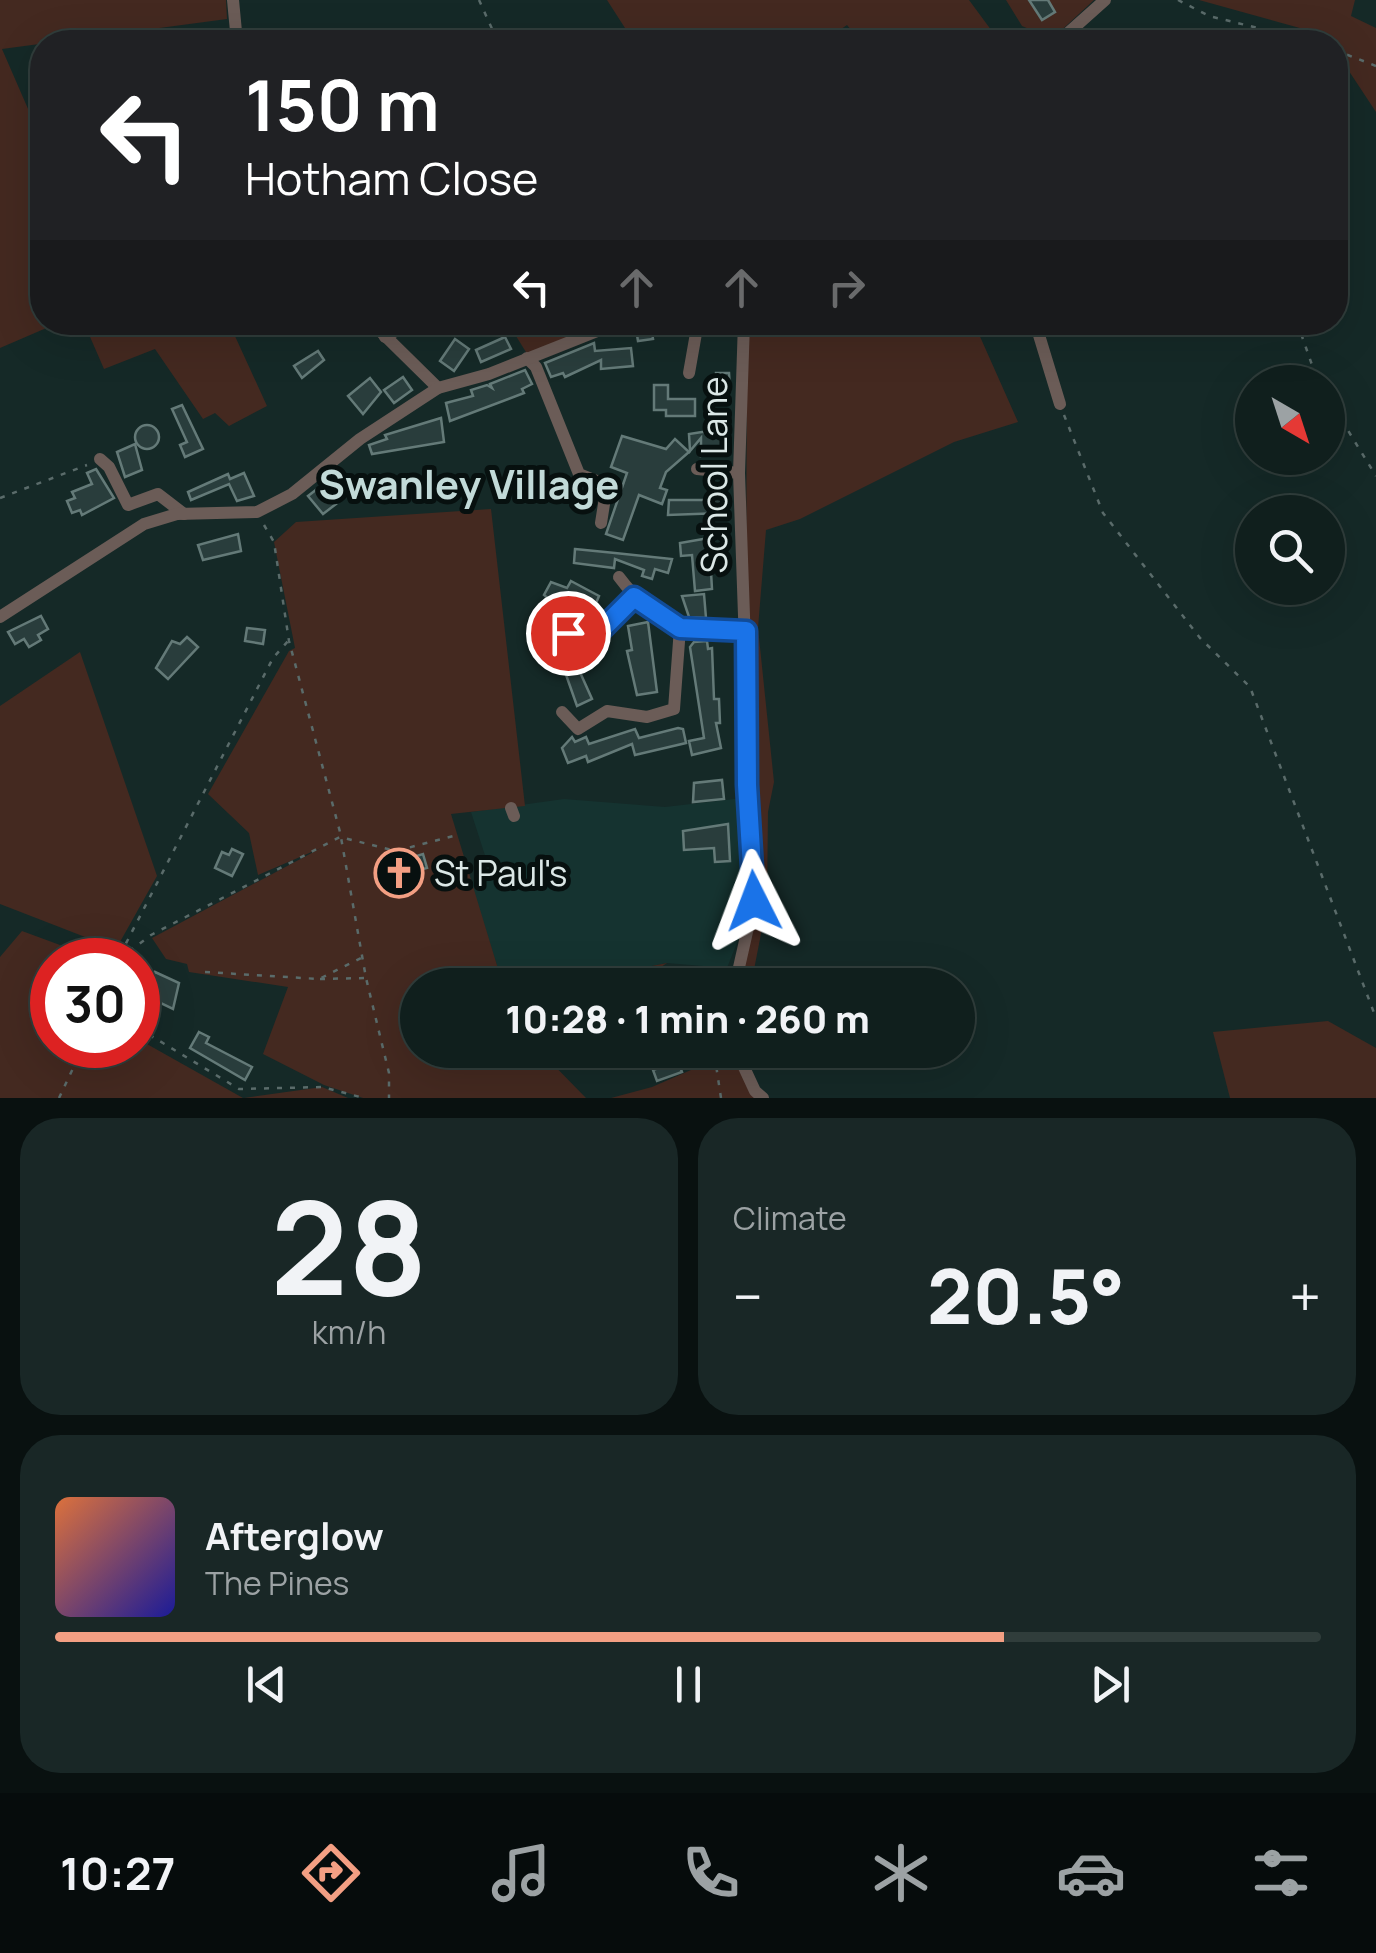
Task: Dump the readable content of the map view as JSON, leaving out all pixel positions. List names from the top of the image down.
{
  "streets": {
    "street": ["School Lane"]
  },
  "districts": ["Swanley Village"],
  "places": {
    "church": ["St Paul's"]
  },
  "north": "bottom right",
  "page": {
    "turn": ["150 m", "Hotham Close"],
    "limit": "30",
    "trip": "10:28 · 1 min · 260 m",
    "tile": [
      ["28", "km/h"],
      "Climate"
    ],
    "heat": ["−", "20.5°", "+"],
    "song": ["Afterglow", "The Pines"],
    "tabs": "10:27"
  }
}
